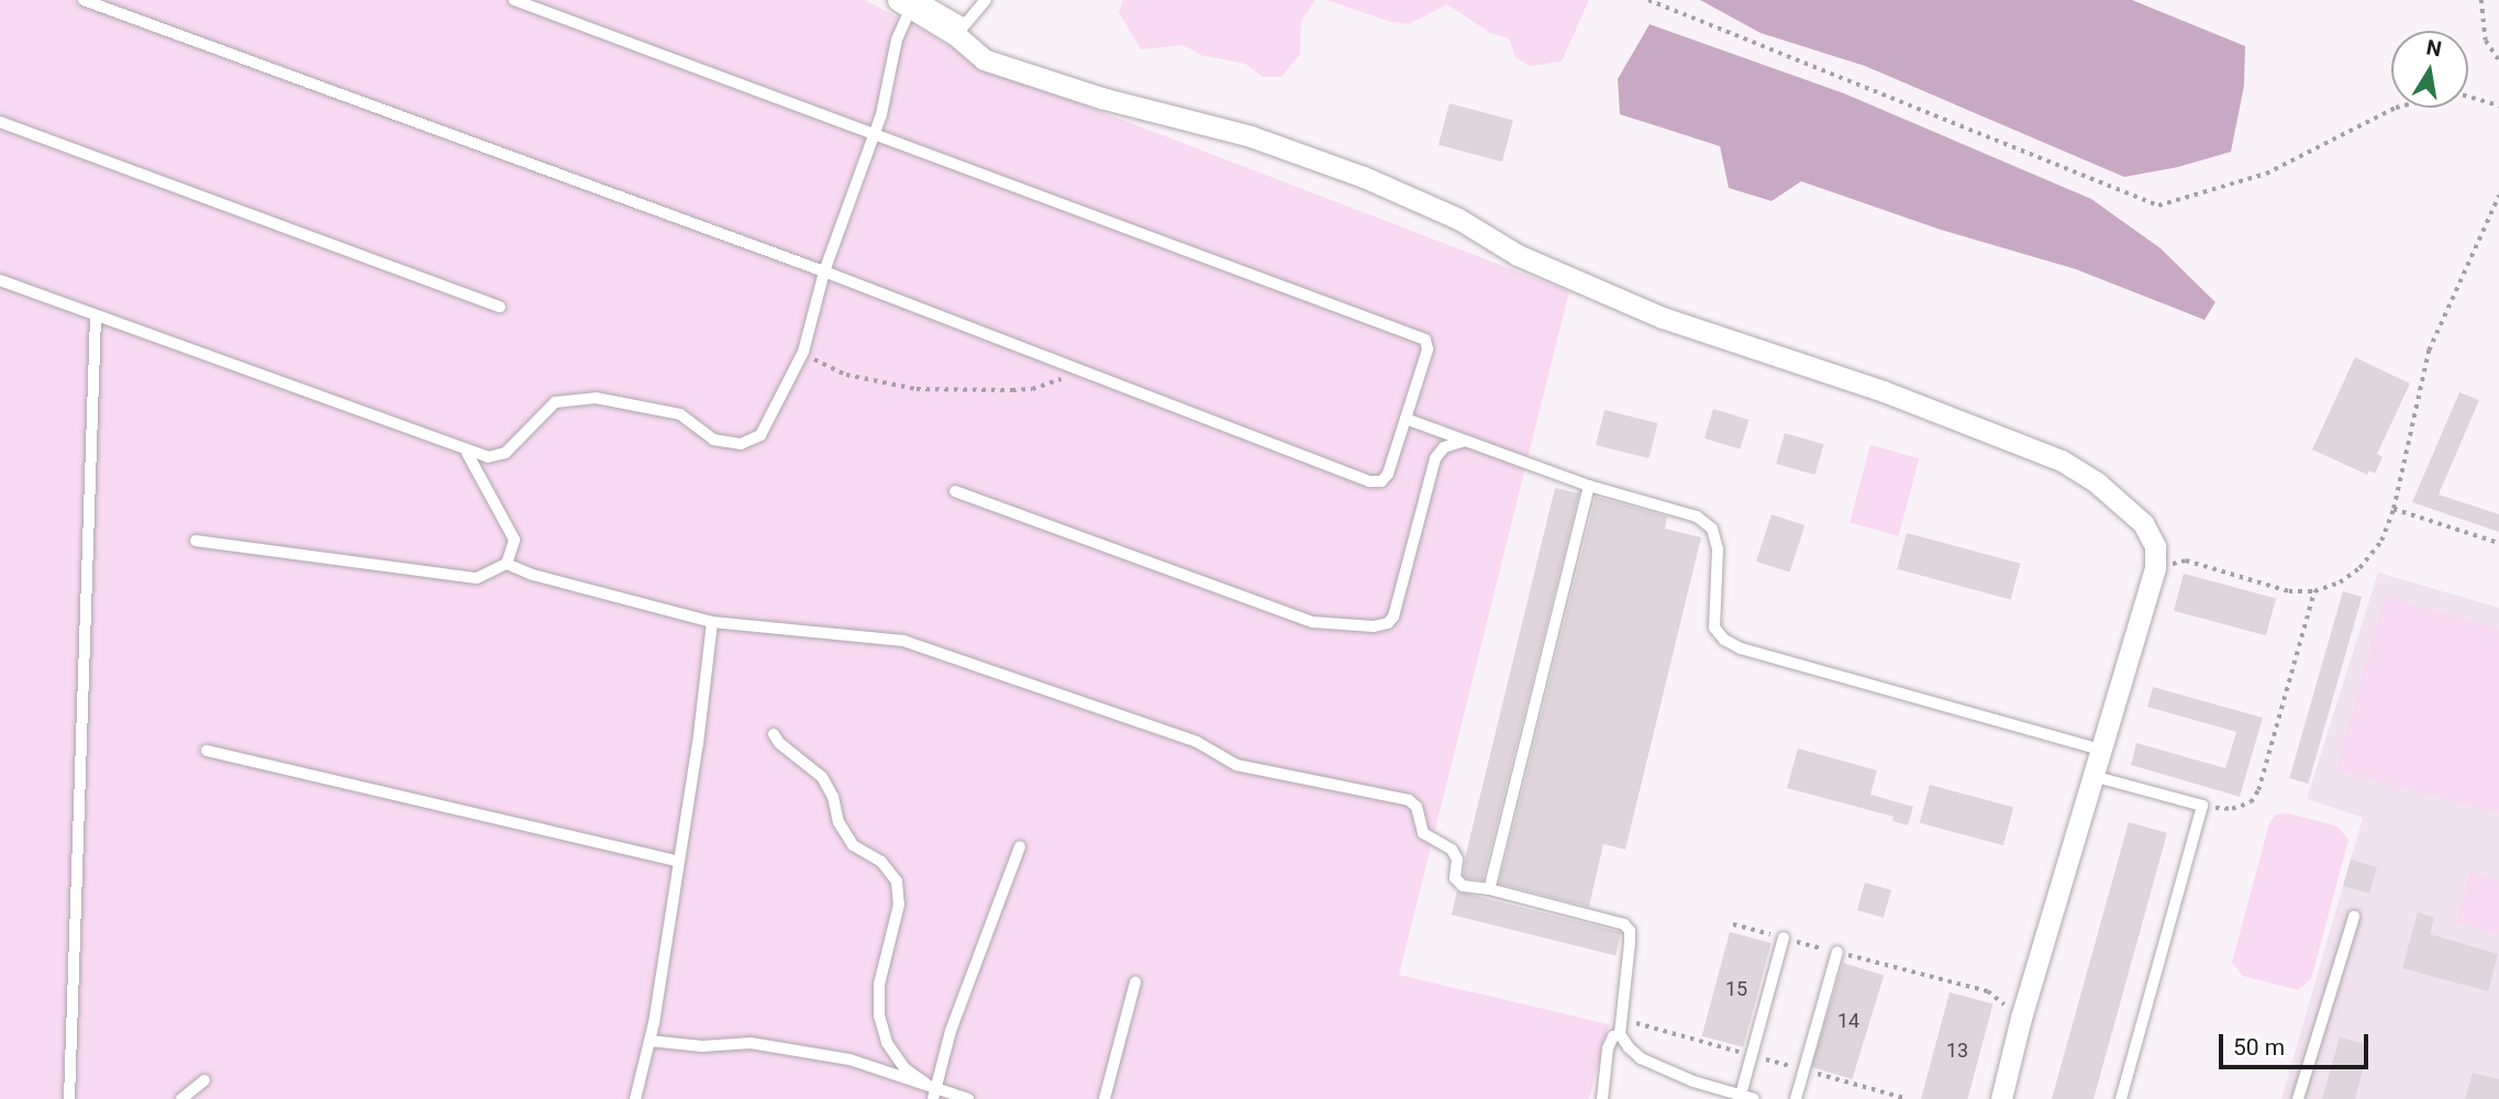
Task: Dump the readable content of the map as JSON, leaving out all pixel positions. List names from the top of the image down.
{
  "house_numbers": ["15", "14", "13"],
  "scale_bar": "50 m",
  "north": "top"
}
